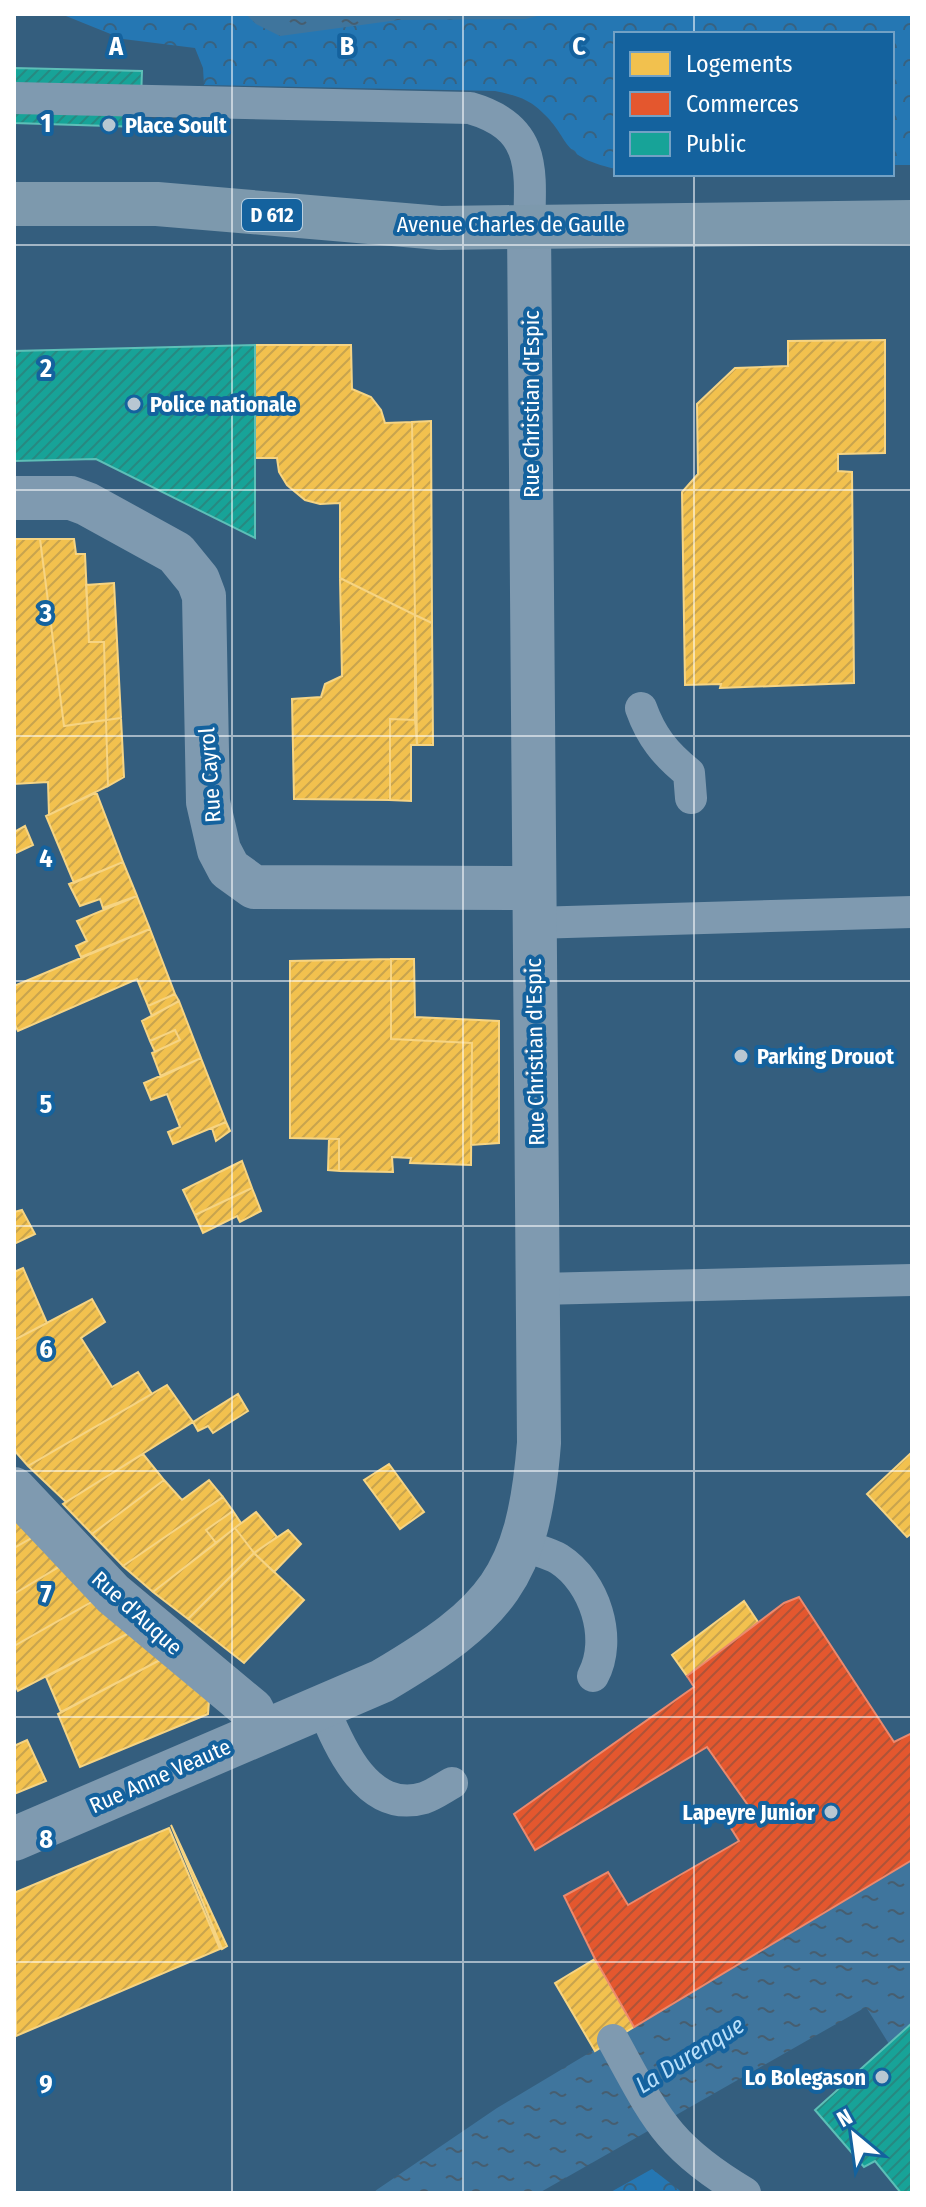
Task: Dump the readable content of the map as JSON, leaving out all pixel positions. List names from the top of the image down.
{
  "streets": {
    "main road": ["D 612", "Avenue Charles de Gaulle"],
    "street": [
      "Rue Christian d'Espic",
      "Rue Cayrol",
      "Rue d'Auque",
      "Rue Anne Veaute"
    ]
  },
  "crossings": [
    ["Avenue Charles de Gaulle", "Rue Christian d'Espic"],
    ["Rue Christian d'Espic", "Rue Cayrol"],
    ["Rue Christian d'Espic", "Rue d'Auque"],
    ["Rue Christian d'Espic", "Rue Anne Veaute"],
    ["Rue d'Auque", "Rue Anne Veaute"]
  ],
  "water": ["La Durenque"],
  "places": [
    "Place Soult",
    "Police nationale",
    "Parking Drouot",
    "Lapeyre Junior",
    "Lo Bolegason"
  ],
  "legend": ["Logements", "Commerces", "Public"],
  "north": "top left",
  "grid": {
    "columns": ["A", "B", "C"],
    "rows": [
      "1",
      "2",
      "3",
      "4",
      "5",
      "6",
      "7",
      "8",
      "9"
    ]
  }
}
